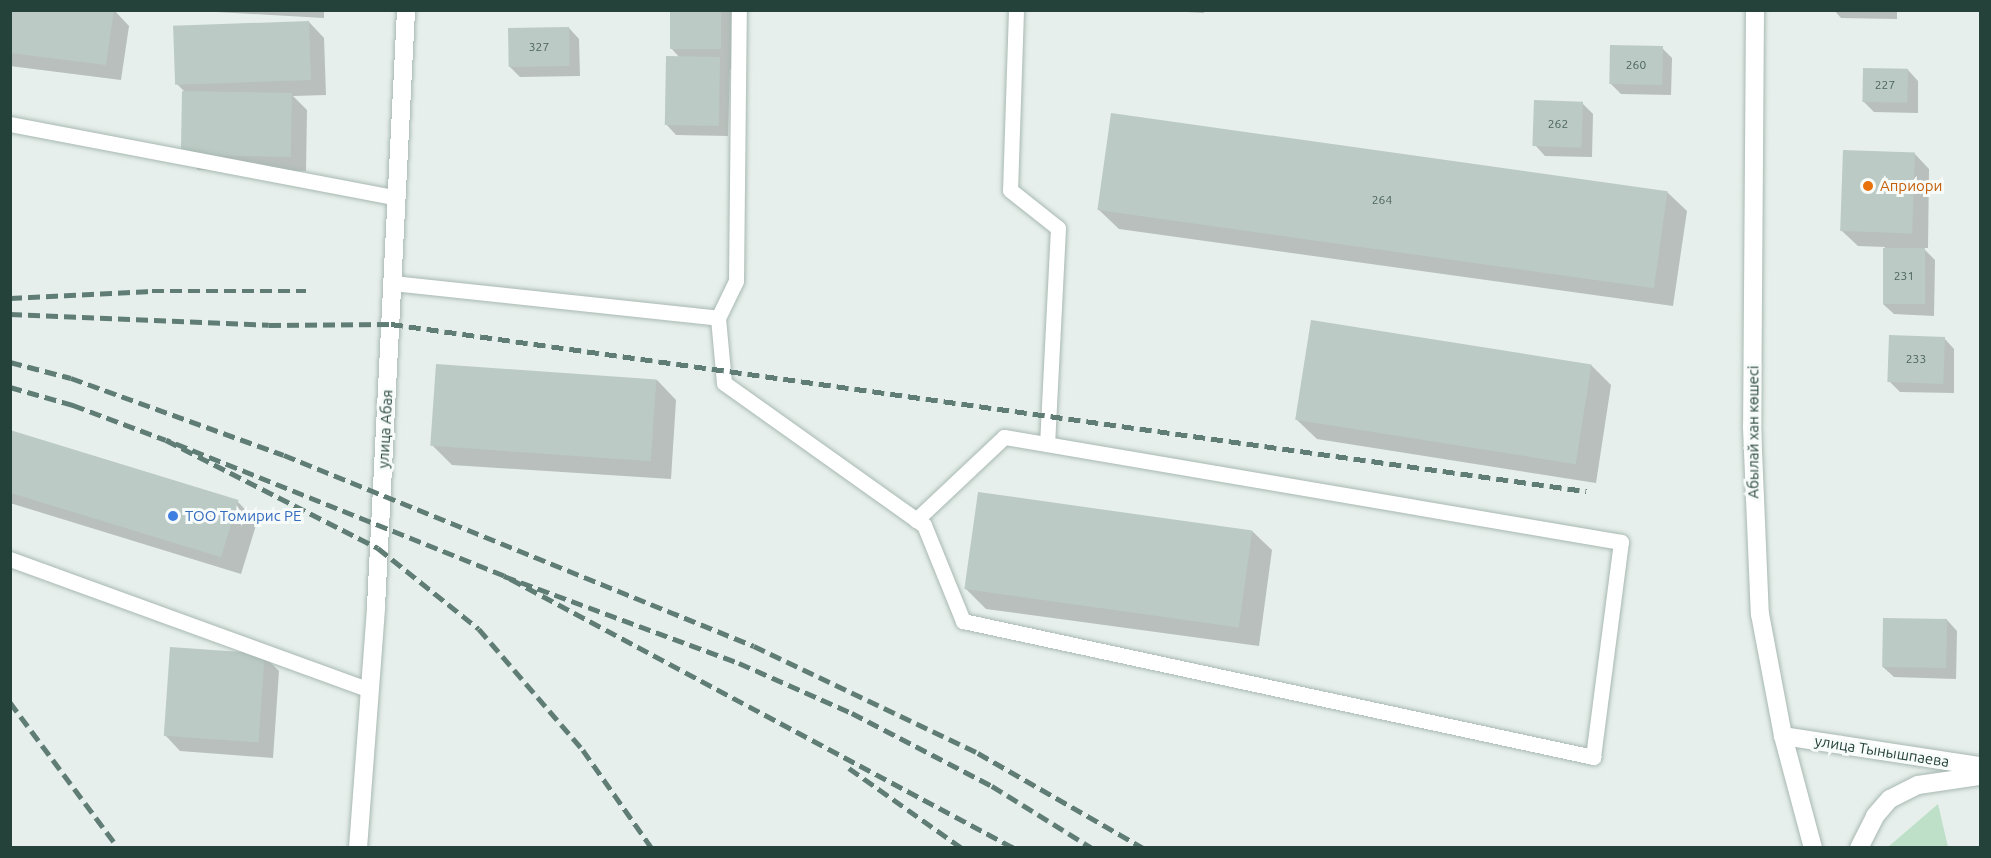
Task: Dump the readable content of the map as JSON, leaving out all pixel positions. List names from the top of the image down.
{
  "streets": {
    "street": ["улица Абая", "Абылай хан көшесі", "улица Тынышпаева"]
  },
  "crossings": [
    ["Абылай хан көшесі", "улица Тынышпаева"]
  ],
  "places": ["Априори", "ТОО Томирис РЕ"],
  "house_numbers": [
    "327",
    "260",
    "227",
    "262",
    "264",
    "231",
    "233"
  ]
}
